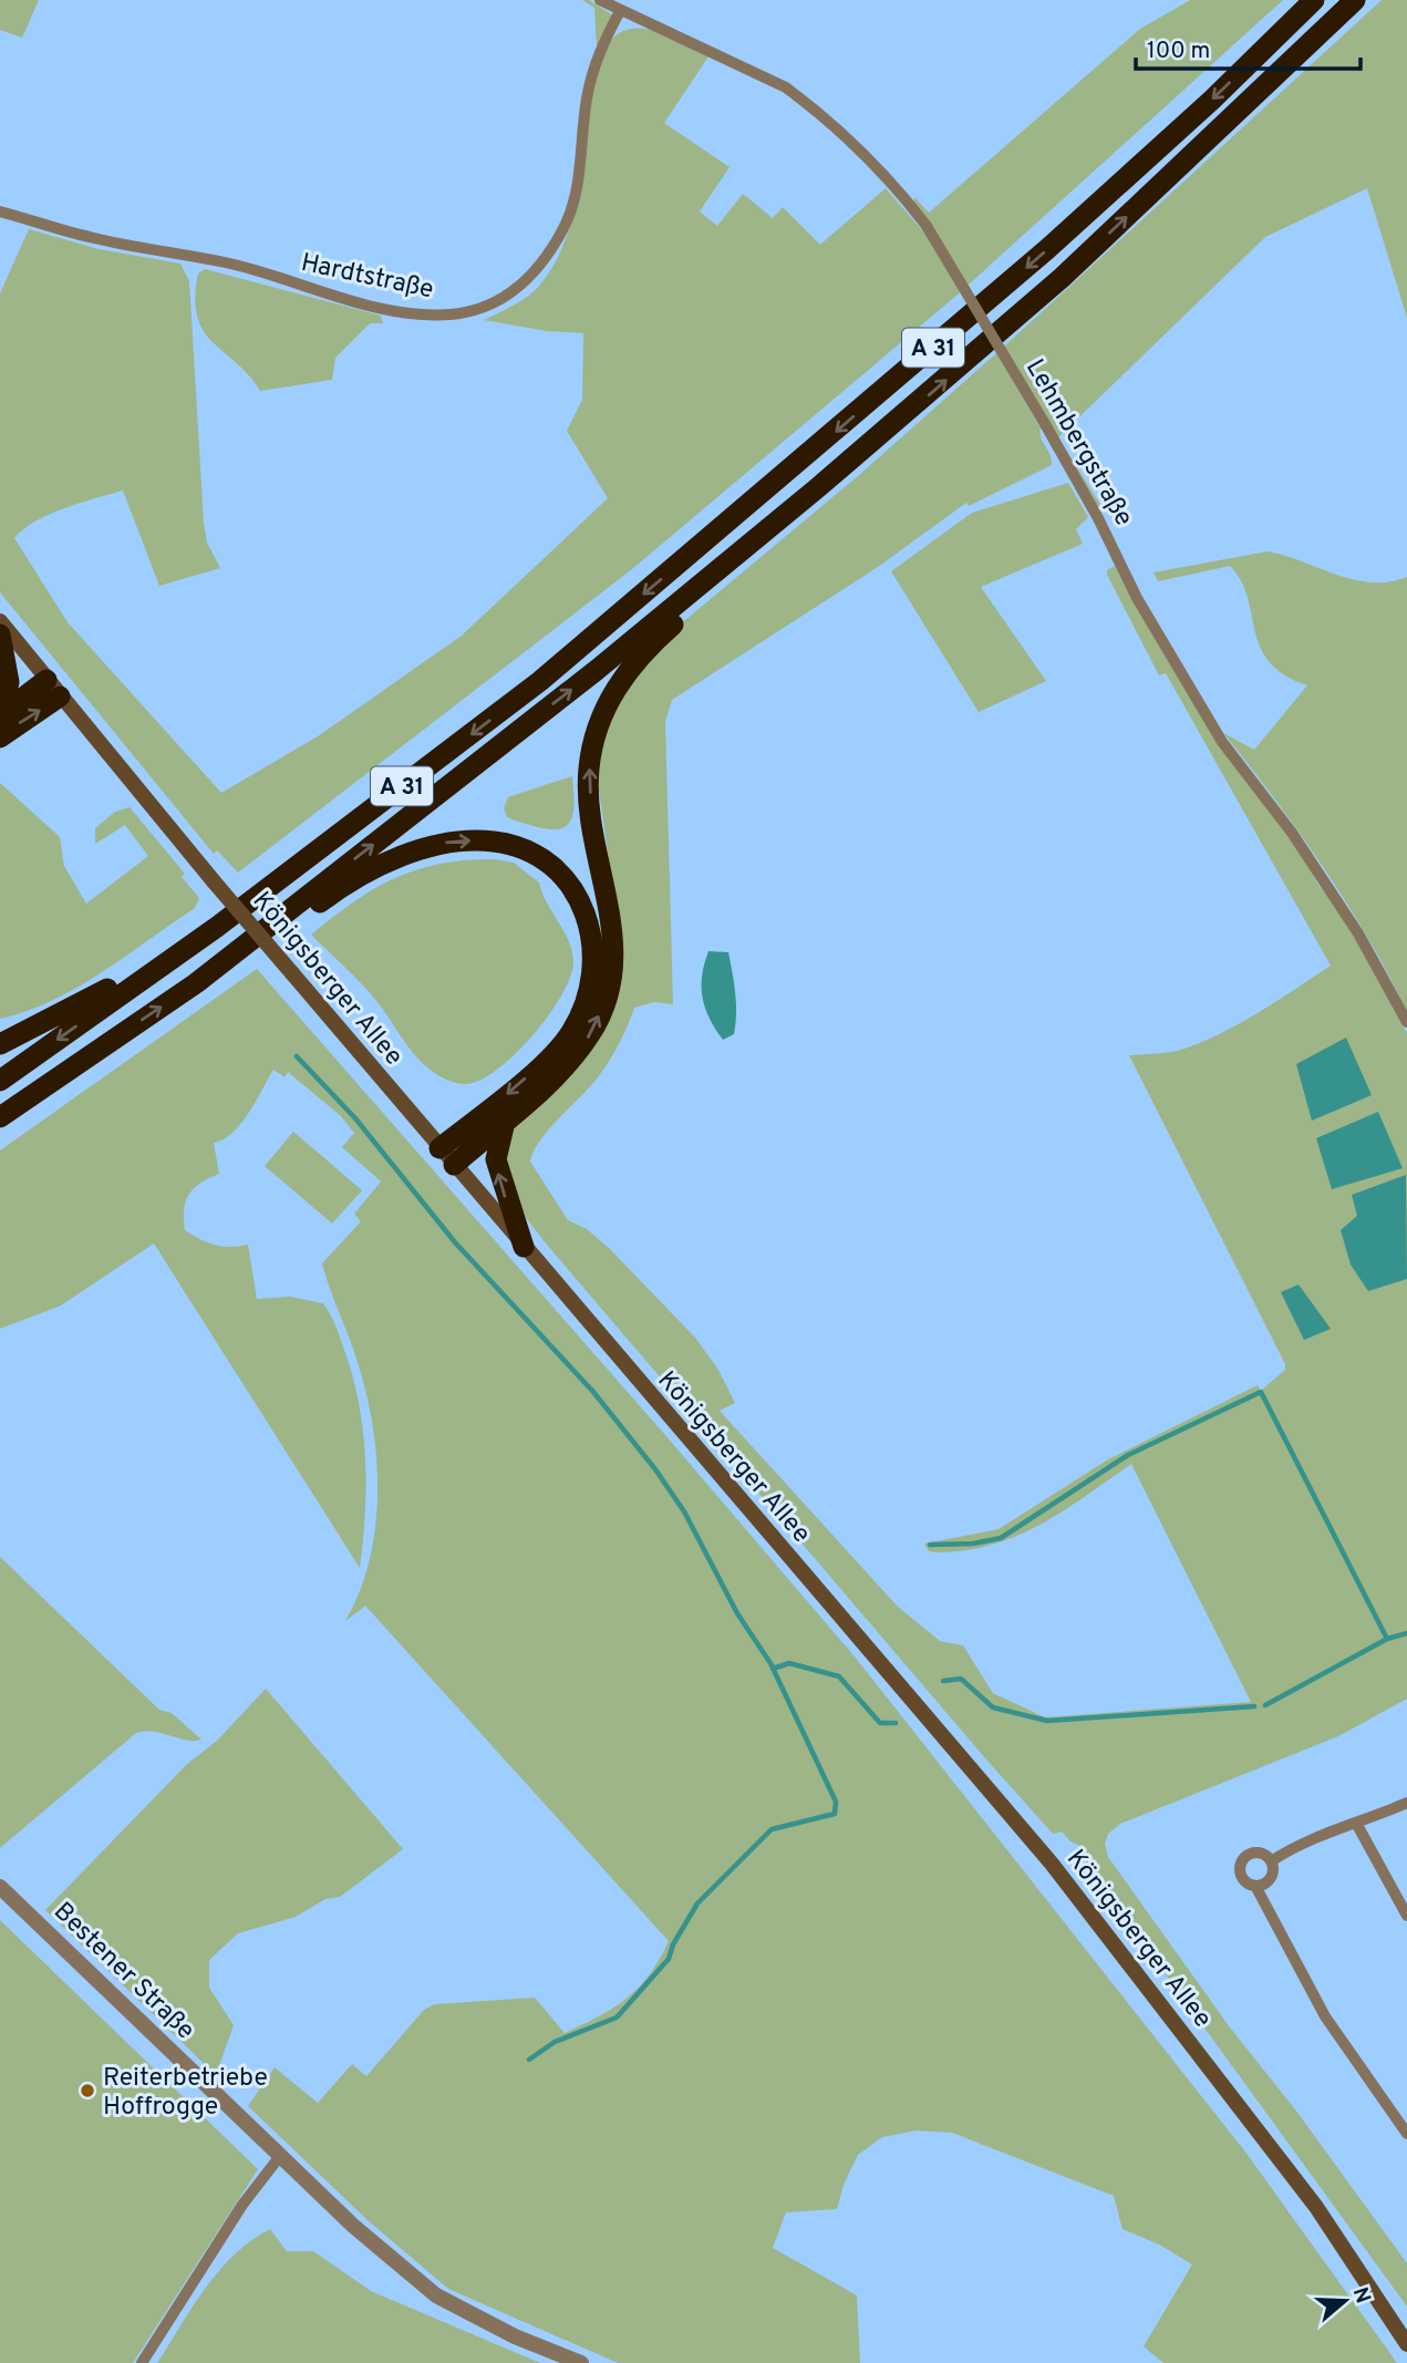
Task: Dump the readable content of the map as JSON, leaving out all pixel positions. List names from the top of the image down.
{
  "streets": {
    "highway": ["A 31"],
    "main road": ["Königsberger Allee"],
    "street": ["Hardtstraße", "Lehmbergstraße", "Bestener Straße"]
  },
  "crossings": [
    ["Hardtstraße", "Lehmbergstraße"]
  ],
  "places": ["Reiterbetriebe Hoffrogge"],
  "scale_bar": "100 m",
  "north": "right"
}
